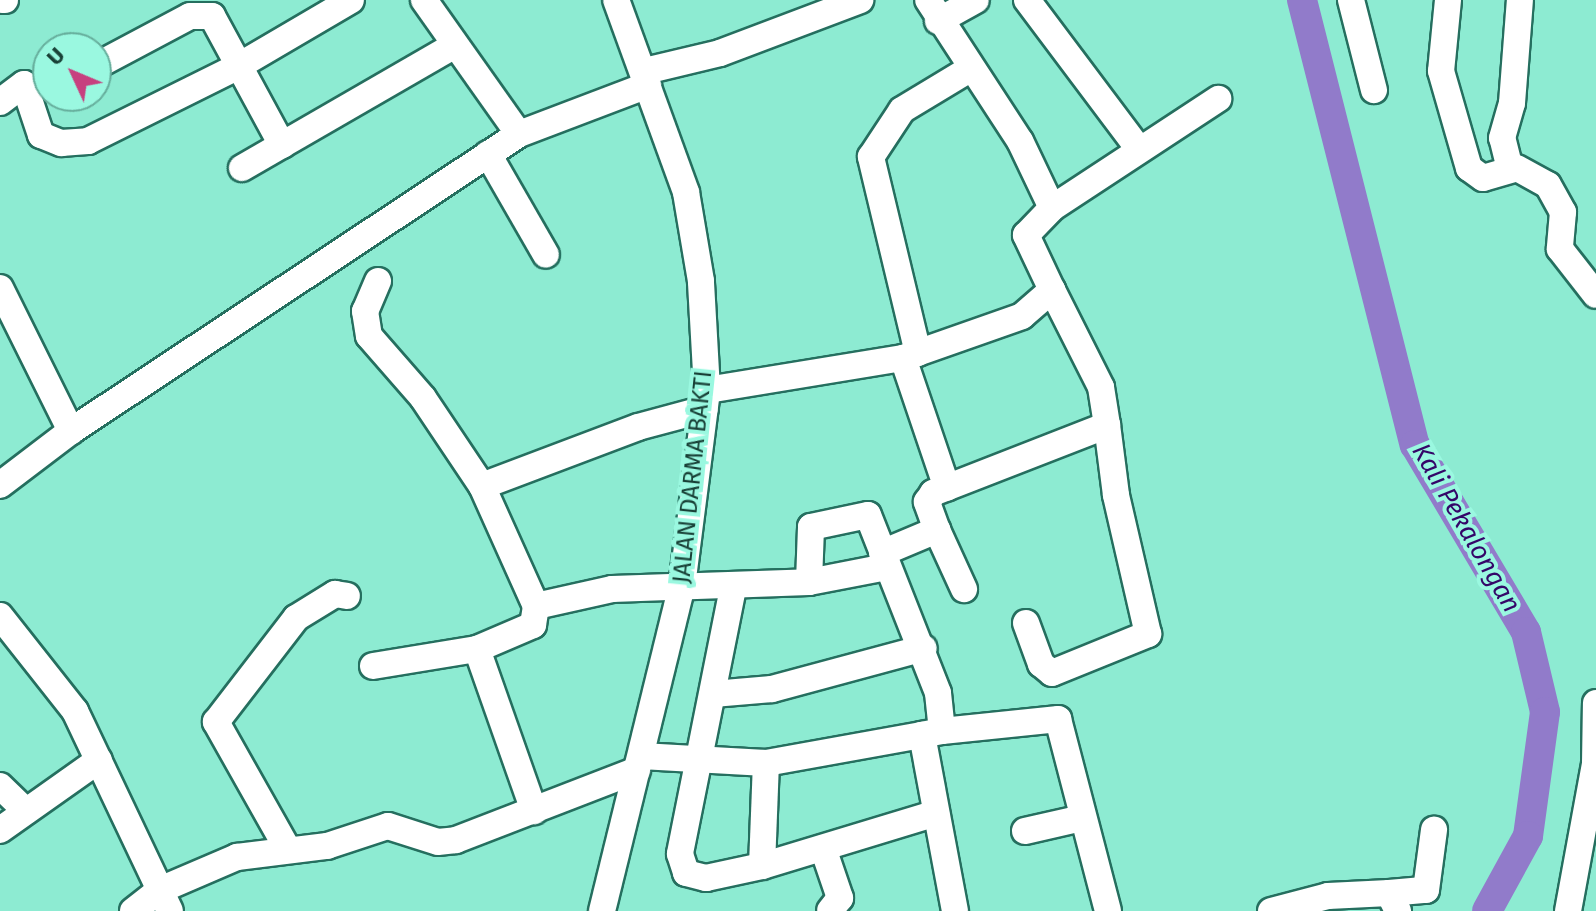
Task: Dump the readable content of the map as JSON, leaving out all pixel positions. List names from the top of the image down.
{
  "streets": {
    "street": ["JALAN DARMA BAKTI"]
  },
  "water": ["Kali Pekalongan"],
  "north": "top left"
}
